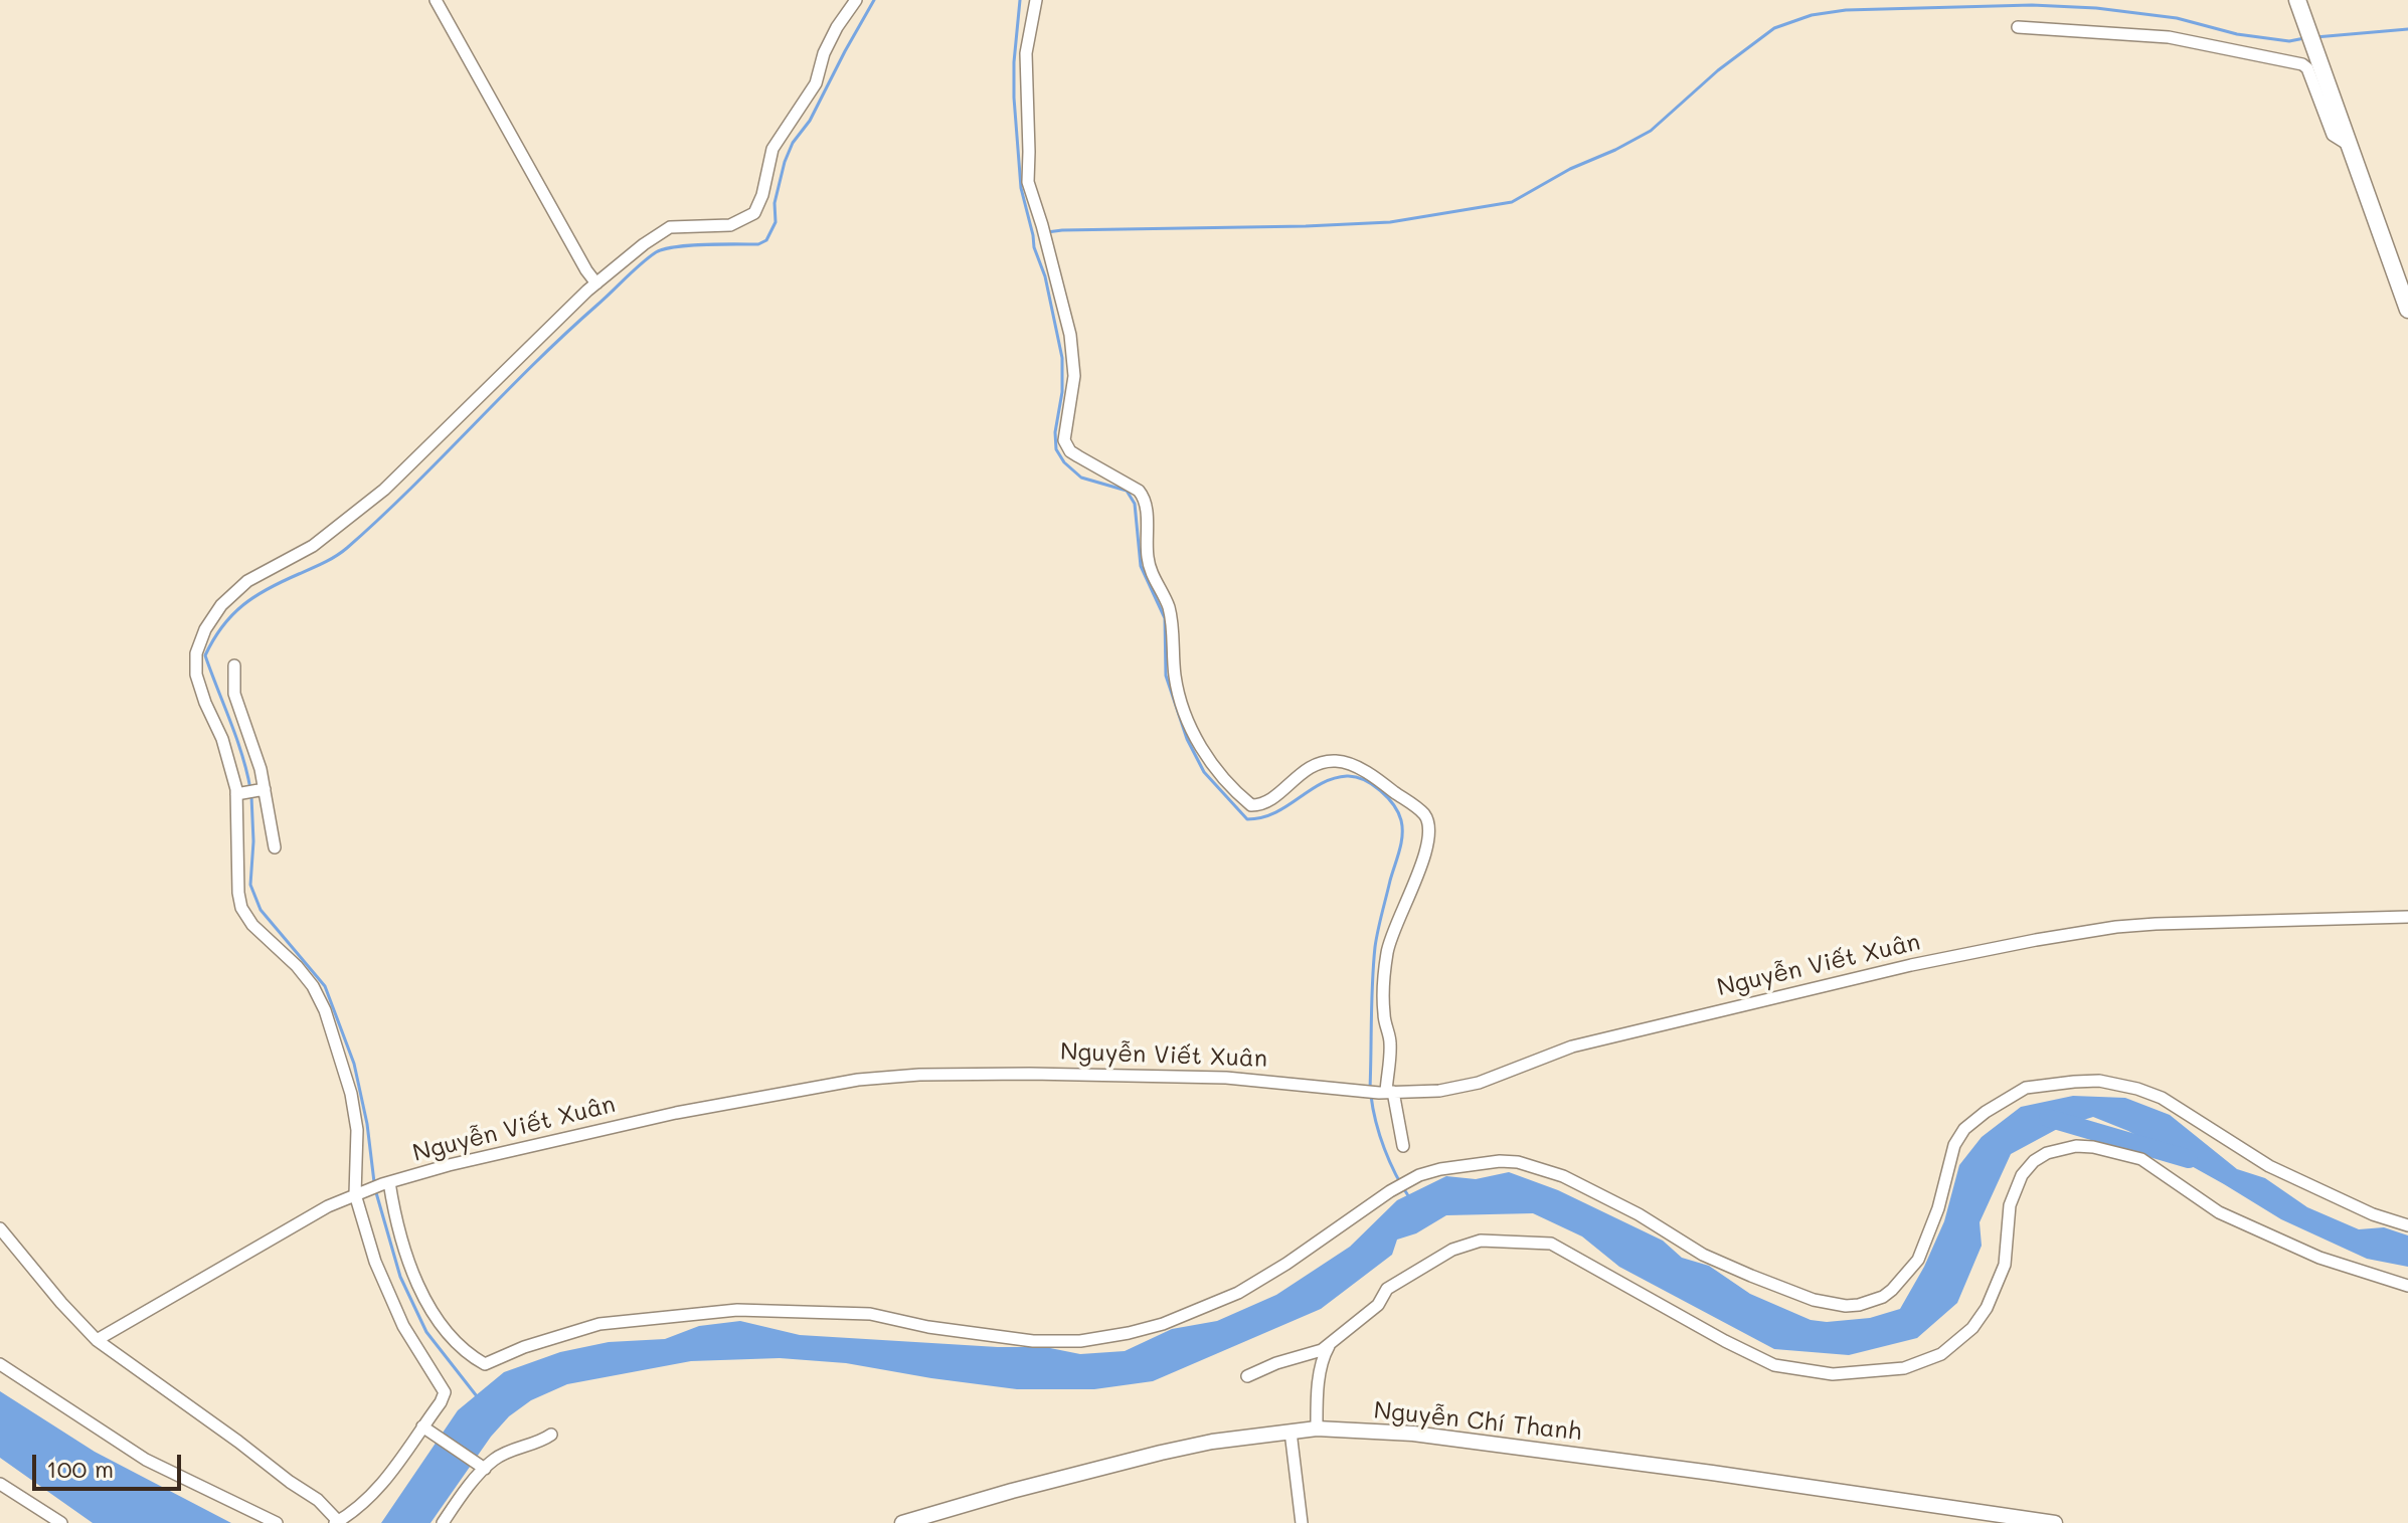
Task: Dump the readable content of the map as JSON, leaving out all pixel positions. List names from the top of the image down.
{
  "streets": {
    "main road": ["Nguyễn Chí Thanh"],
    "street": ["Nguyễn Viết Xuân"]
  },
  "scale_bar": "100 m"
}
